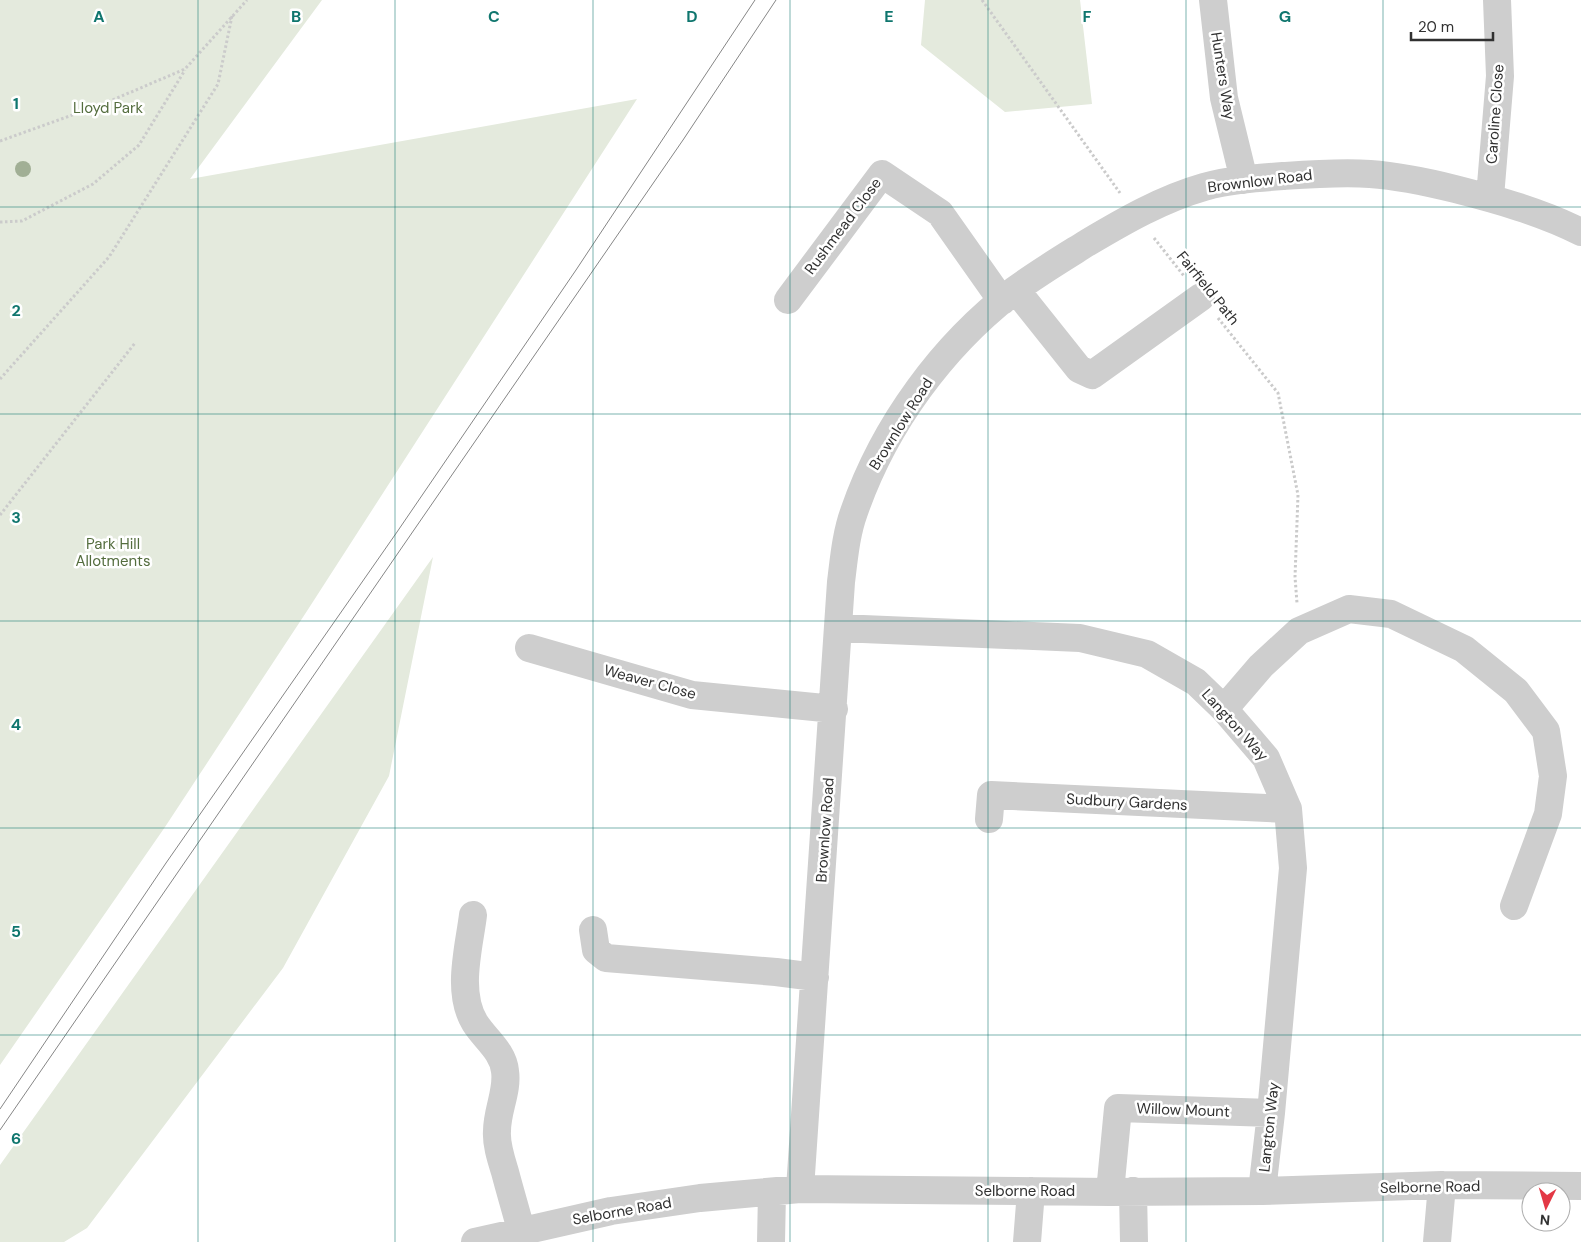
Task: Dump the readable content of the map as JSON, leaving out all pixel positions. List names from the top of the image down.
{
  "streets": {
    "street": [
      "Hunters Way",
      "Caroline Close",
      "Brownlow Road",
      "Rushmead Close",
      "Weaver Close",
      "Langton Way",
      "Sudbury Gardens",
      "Willow Mount",
      "Selborne Road"
    ],
    "path": ["Fairfield Path"]
  },
  "crossings": [
    ["Hunters Way", "Brownlow Road"],
    ["Caroline Close", "Brownlow Road"],
    ["Brownlow Road", "Rushmead Close"],
    ["Brownlow Road", "Fairfield Path"],
    ["Brownlow Road", "Weaver Close"],
    ["Brownlow Road", "Langton Way"],
    ["Brownlow Road", "Selborne Road"],
    ["Langton Way", "Sudbury Gardens"],
    ["Langton Way", "Willow Mount"],
    ["Langton Way", "Selborne Road"],
    ["Willow Mount", "Selborne Road"]
  ],
  "parks": ["Lloyd Park", "Park Hill Allotments"],
  "scale_bar": "20 m",
  "north": "bottom",
  "grid": {
    "columns": [
      "A",
      "B",
      "C",
      "D",
      "E",
      "F",
      "G"
    ],
    "rows": [
      "1",
      "2",
      "3",
      "4",
      "5",
      "6"
    ]
  }
}
